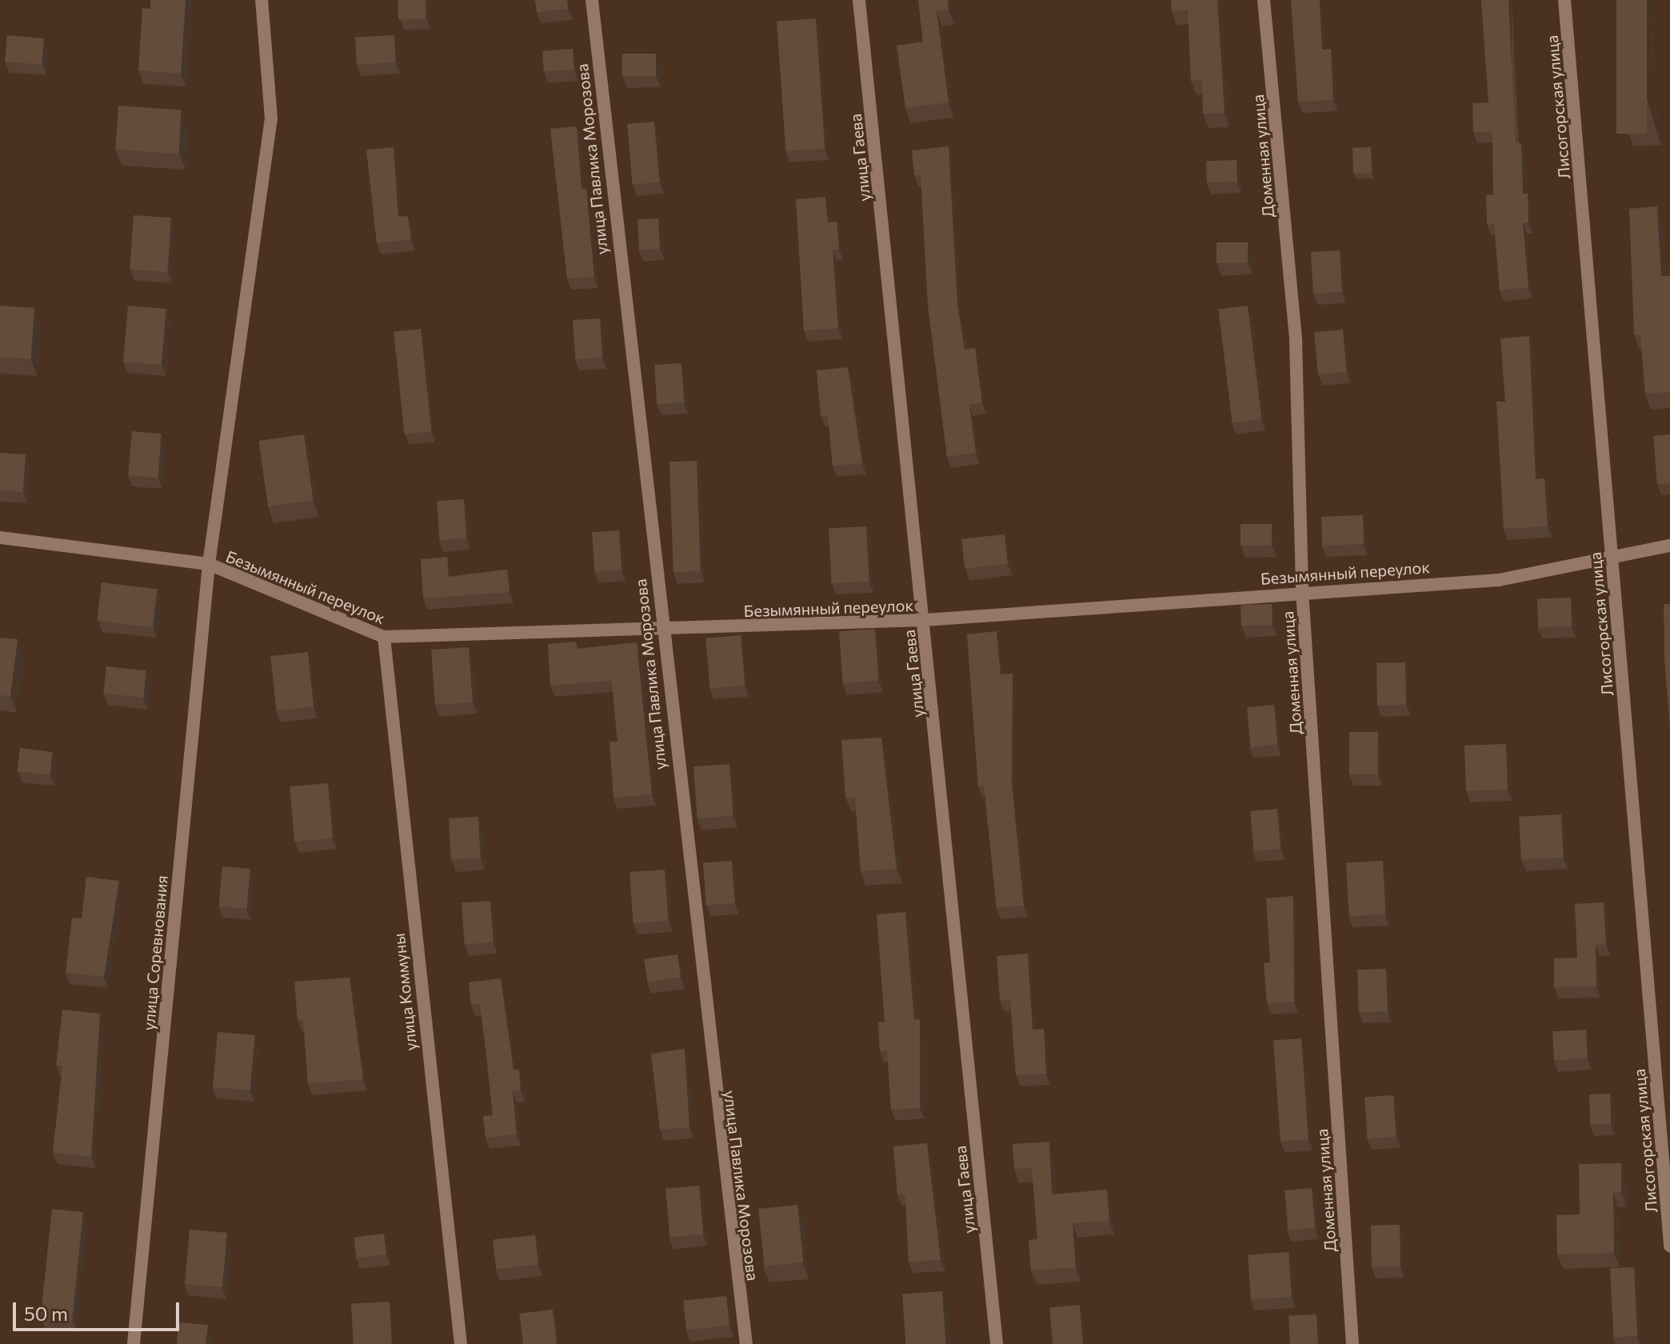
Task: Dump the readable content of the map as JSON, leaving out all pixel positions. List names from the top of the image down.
{
  "streets": {
    "street": [
      "Лисогорская улица",
      "Доменная улица",
      "улица Гаева",
      "улица Павлика Морозова",
      "Безымянный переулок",
      "улица Соревнования",
      "улица Коммуны"
    ]
  },
  "crossings": [
    ["Лисогорская улица", "Безымянный переулок"],
    ["Доменная улица", "Безымянный переулок"],
    ["улица Гаева", "Безымянный переулок"],
    ["улица Павлика Морозова", "Безымянный переулок"],
    ["Безымянный переулок", "улица Соревнования"],
    ["Безымянный переулок", "улица Коммуны"]
  ],
  "scale_bar": "50 m"
}
